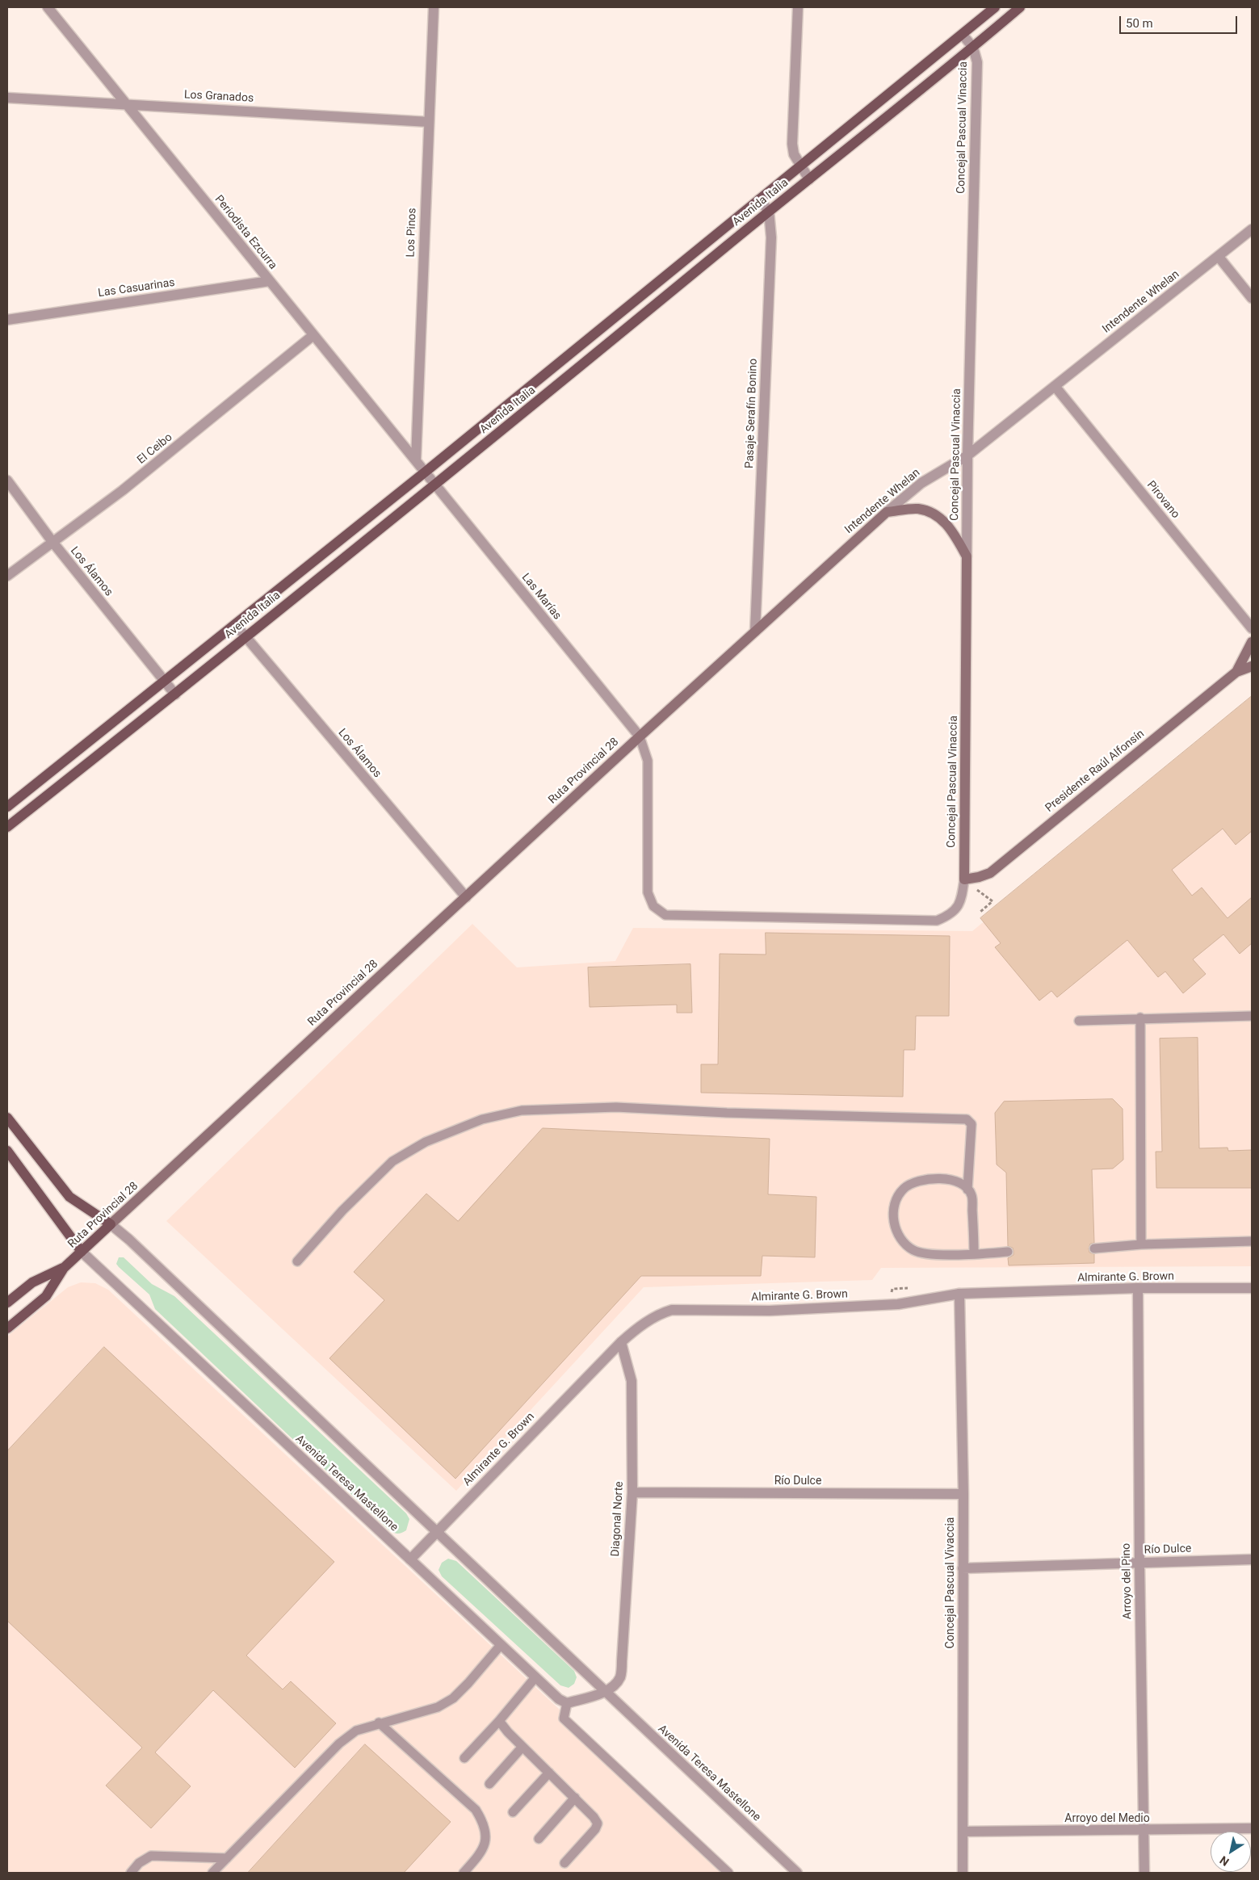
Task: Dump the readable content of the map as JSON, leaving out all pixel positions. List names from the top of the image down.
{
  "streets": {
    "main road": [
      "Concejal Pascual Vinaccia",
      "Avenida Italia",
      "Intendente Whelan",
      "Ruta Provincial 28",
      "Presidente Raúl Alfonsín"
    ],
    "street": [
      "Los Granados",
      "Periodista Ezcurra",
      "Los Pinos",
      "Las Casuarinas",
      "Pasaje Serafín Bonino",
      "El Ceibo",
      "Pirovano",
      "Los Álamos",
      "Las Marías",
      "Almirante G. Brown",
      "Río Dulce",
      "Avenida Teresa Mastellone",
      "Diagonal Norte",
      "Arroyo del Pino",
      "Concejal Pascual Vivaccia",
      "Arroyo del Medio"
    ]
  },
  "crossings": [
    ["Los Granados", "Periodista Ezcurra"],
    ["Los Granados", "Los Pinos"],
    ["Concejal Pascual Vinaccia", "Avenida Italia"],
    ["Concejal Pascual Vinaccia", "Intendente Whelan"],
    ["Concejal Pascual Vinaccia", "Presidente Raúl Alfonsín"],
    ["Avenida Italia", "Periodista Ezcurra"],
    ["Avenida Italia", "Pasaje Serafín Bonino"],
    ["Avenida Italia", "Los Álamos"],
    ["Avenida Italia", "Las Marías"],
    ["Periodista Ezcurra", "Los Pinos"],
    ["Periodista Ezcurra", "Las Casuarinas"],
    ["Periodista Ezcurra", "El Ceibo"],
    ["Periodista Ezcurra", "Las Marías"],
    ["Intendente Whelan", "Pasaje Serafín Bonino"],
    ["Intendente Whelan", "Pirovano"],
    ["Intendente Whelan", "Las Marías"],
    ["Intendente Whelan", "Ruta Provincial 28"],
    ["El Ceibo", "Los Álamos"],
    ["Los Álamos", "Ruta Provincial 28"],
    ["Las Marías", "Ruta Provincial 28"],
    ["Ruta Provincial 28", "Avenida Teresa Mastellone"],
    ["Almirante G. Brown", "Avenida Teresa Mastellone"],
    ["Almirante G. Brown", "Diagonal Norte"],
    ["Almirante G. Brown", "Arroyo del Pino"],
    ["Almirante G. Brown", "Concejal Pascual Vivaccia"],
    ["Río Dulce", "Diagonal Norte"],
    ["Río Dulce", "Arroyo del Pino"],
    ["Río Dulce", "Concejal Pascual Vivaccia"],
    ["Avenida Teresa Mastellone", "Diagonal Norte"],
    ["Arroyo del Pino", "Arroyo del Medio"],
    ["Concejal Pascual Vivaccia", "Arroyo del Medio"]
  ],
  "scale_bar": "50 m",
  "north": "bottom left"
}
